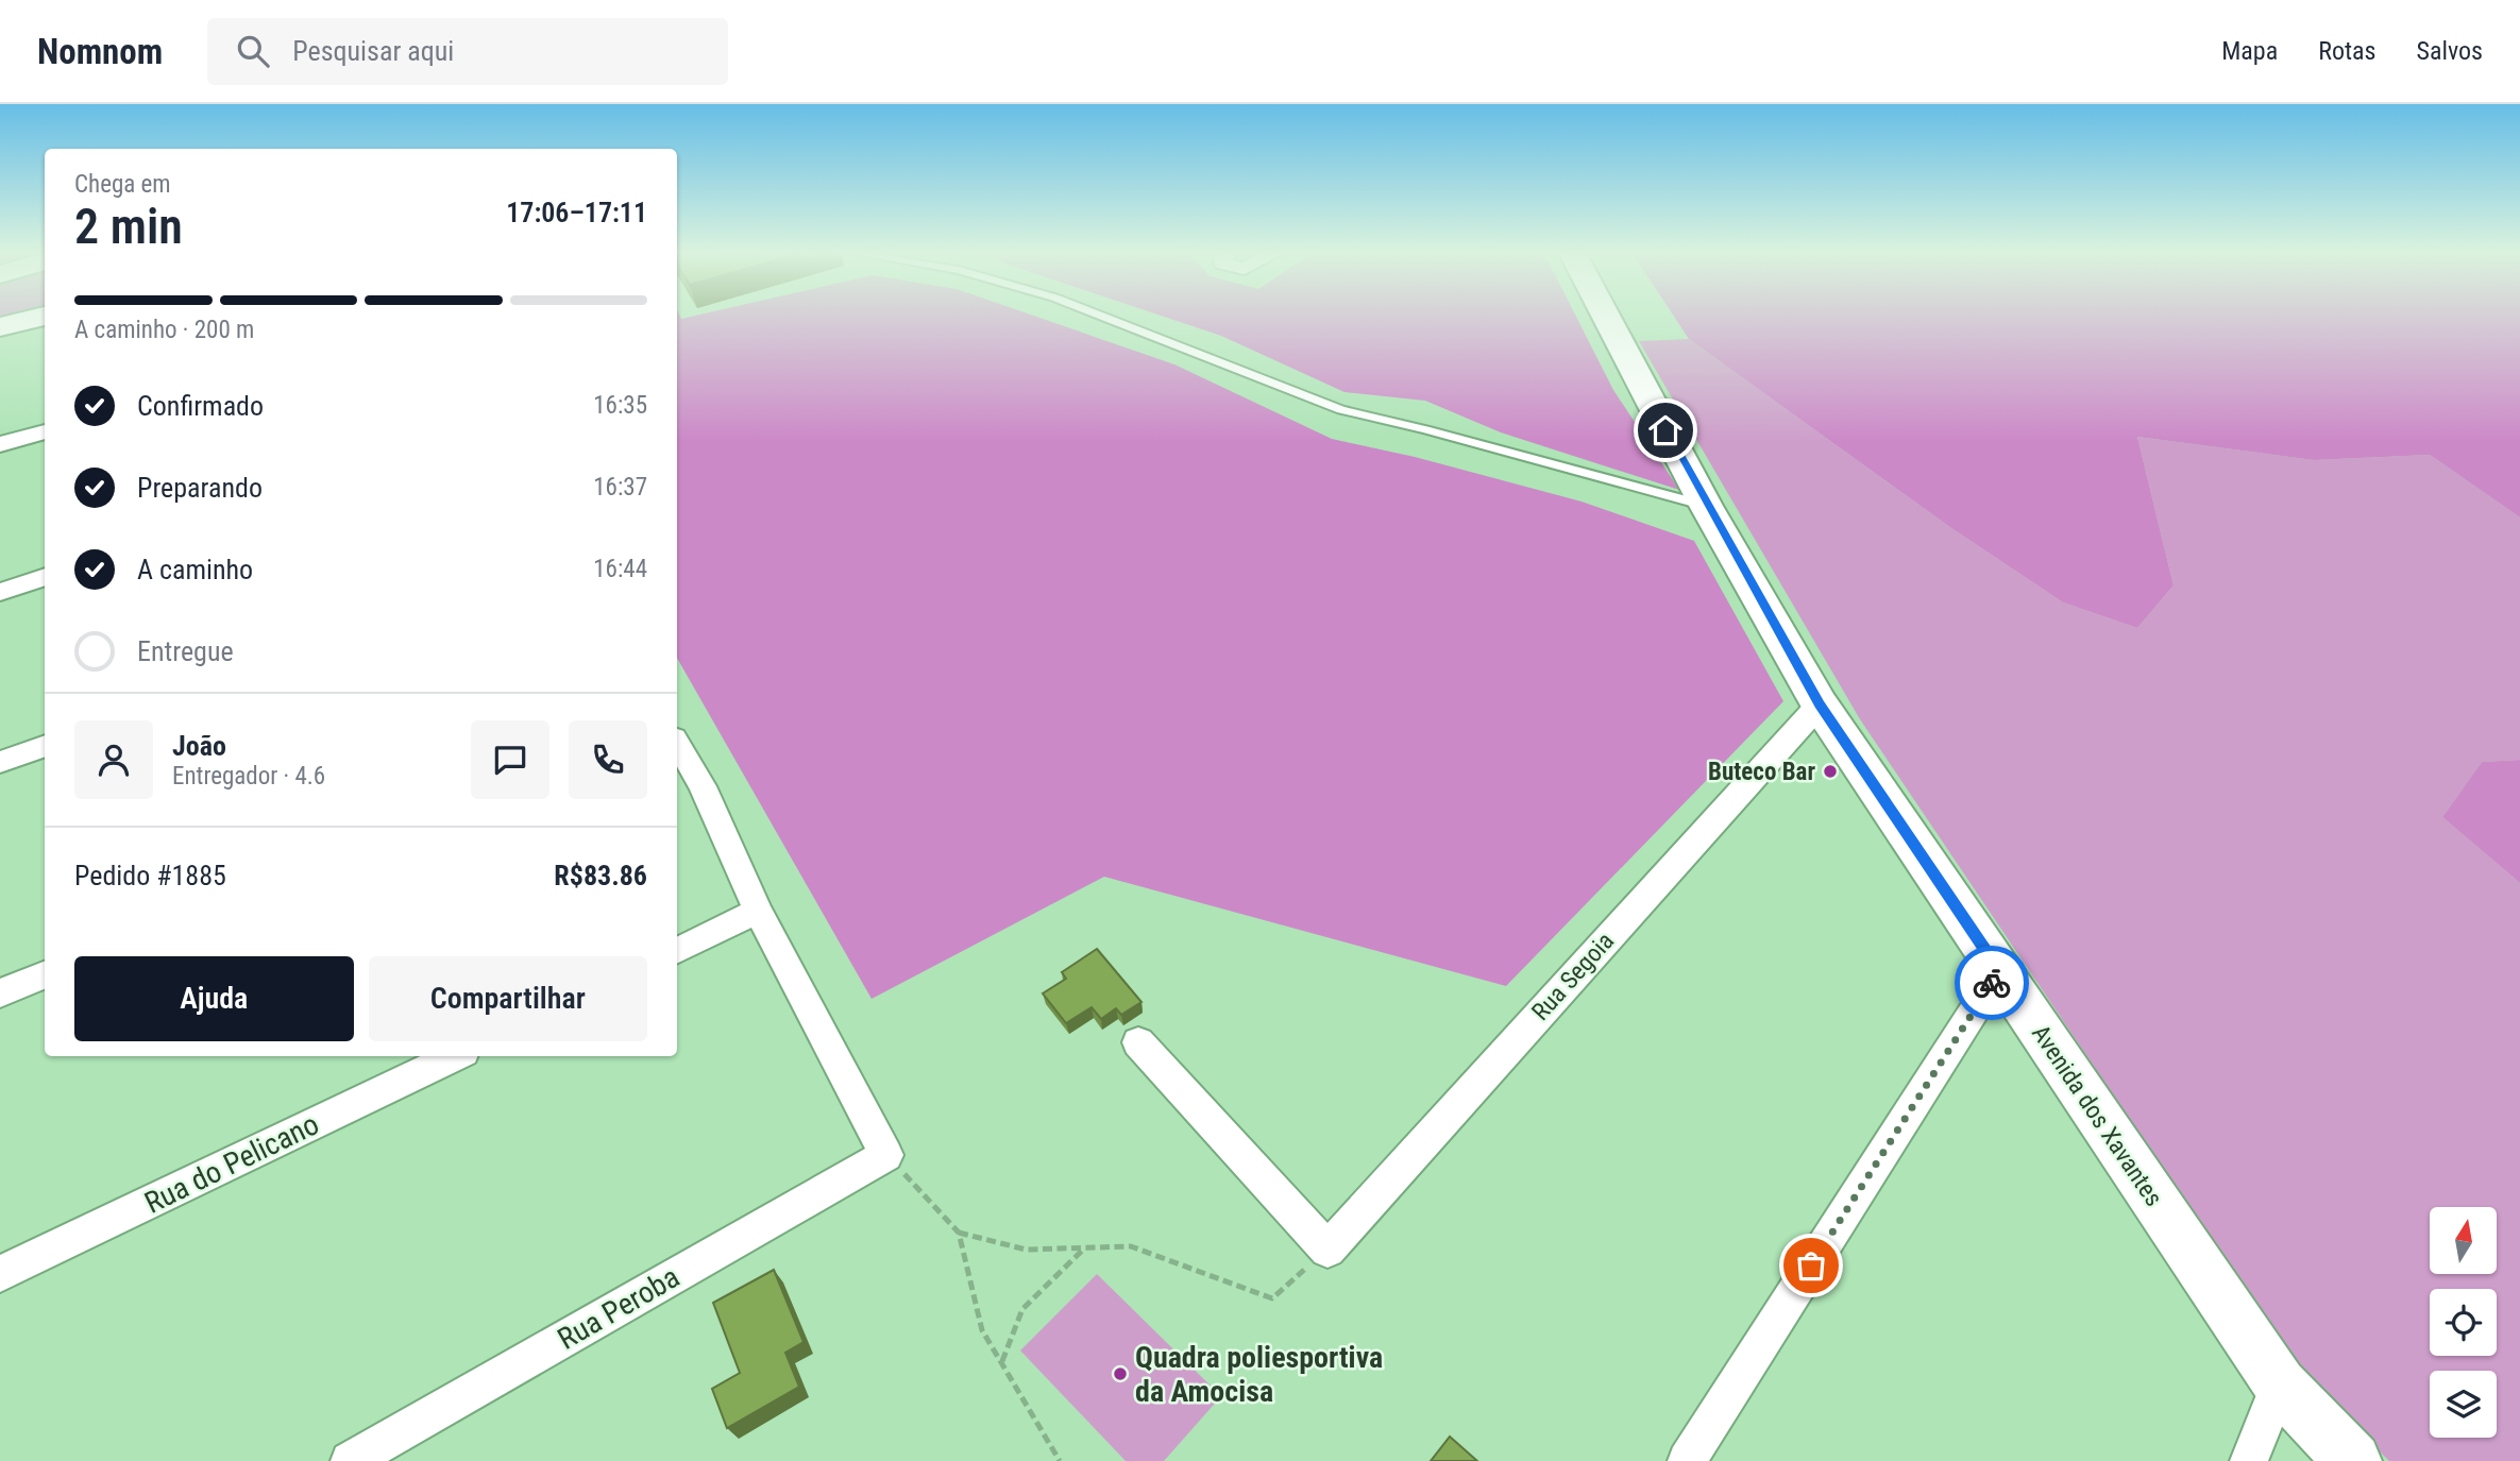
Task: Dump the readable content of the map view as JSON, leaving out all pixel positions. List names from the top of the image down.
{
  "streets": {
    "main road": ["Avenida dos Xavantes"],
    "street": ["Rua Segoia", "Rua do Pelicano", "Rua Peroba"]
  },
  "crossings": [
    ["Rua Segoia", "Avenida dos Xavantes"]
  ],
  "places": ["Buteco Bar", "Quadra poliesportiva da Amocisa"],
  "north": "top",
  "page": {
    "header": "Nomnom",
    "search": "Pesquisar aqui",
    "nav": ["Mapa", "Rotas", "Salvos"],
    "heading": ["2 min", "Chega em", "17:06–17:11"],
    "panel": [
      "João",
      "Entregador · 4.6",
      "Pedido #1885",
      "R$83.86"
    ],
    "bar": "A caminho · 200 m",
    "list": [
      ["Confirmado", "16:35"],
      ["Preparando", "16:37"],
      ["A caminho", "16:44"],
      "Entregue"
    ],
    "buttons": ["Ajuda", "Compartilhar"]
  }
}
